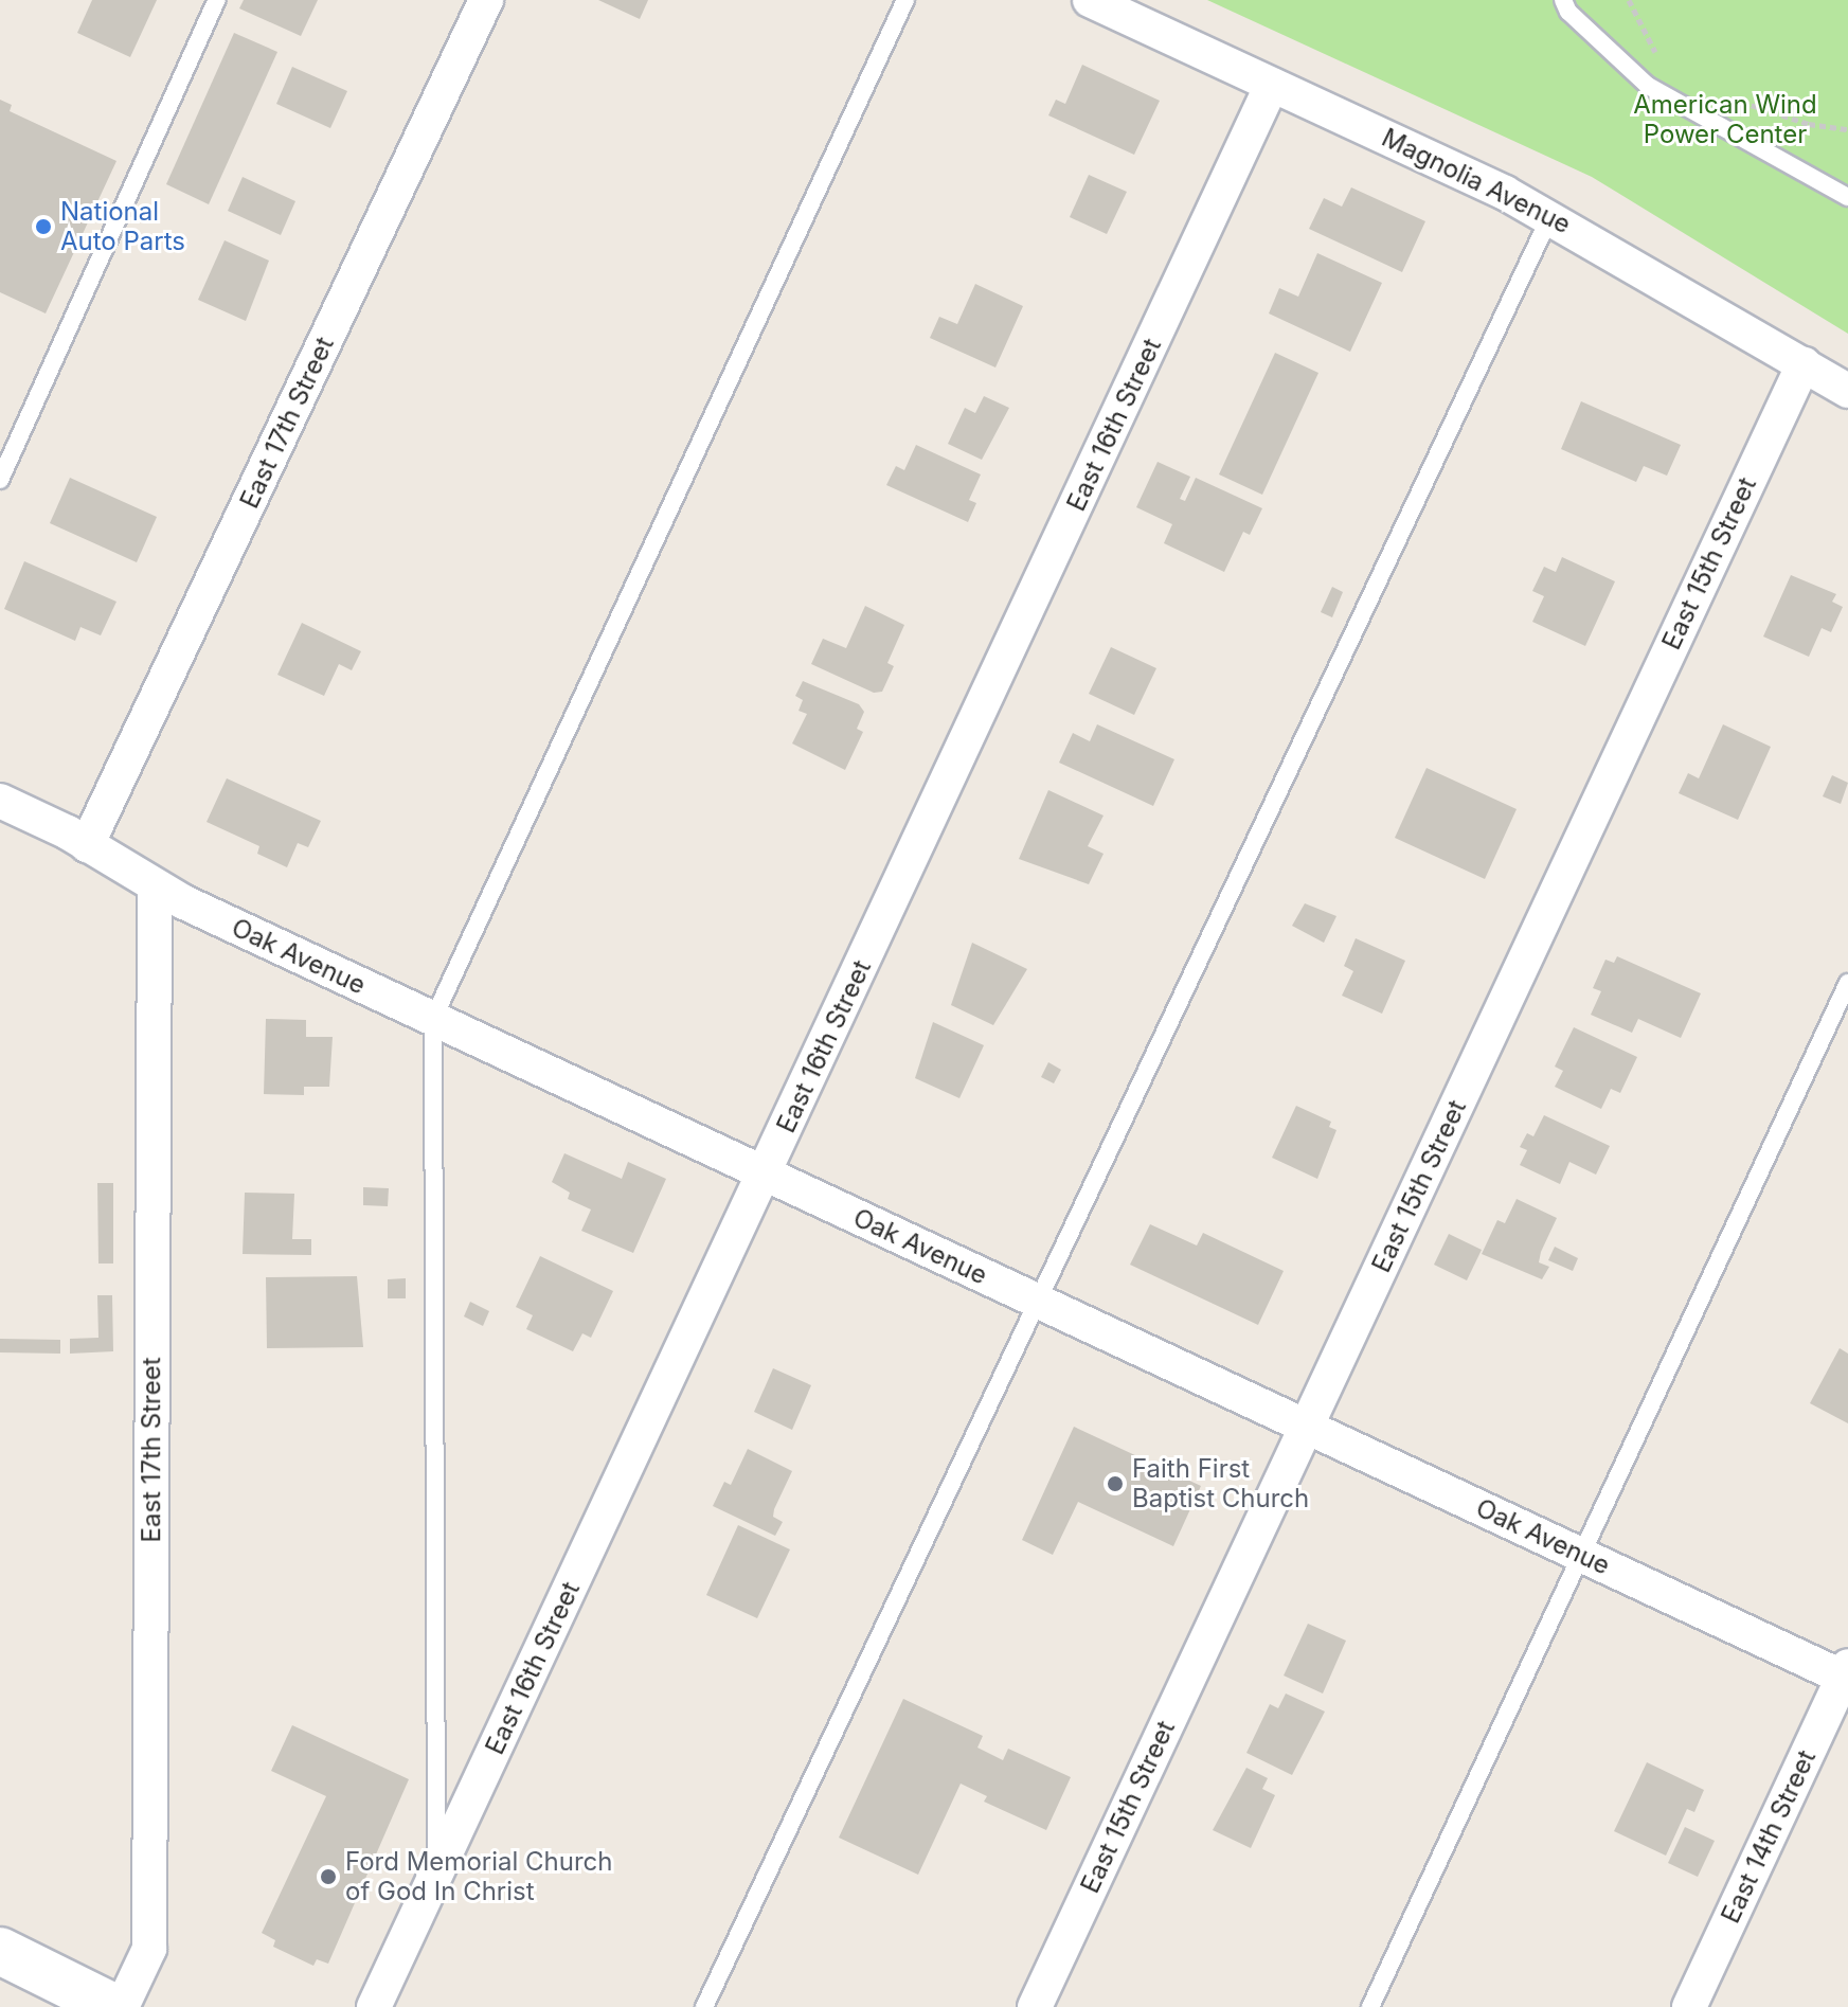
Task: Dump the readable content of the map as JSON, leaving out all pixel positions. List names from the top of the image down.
{
  "streets": {
    "street": [
      "Magnolia Avenue",
      "East 17th Street",
      "East 16th Street",
      "East 15th Street",
      "Oak Avenue",
      "East 14th Street"
    ]
  },
  "crossings": [
    ["Magnolia Avenue", "East 16th Street"],
    ["Magnolia Avenue", "East 15th Street"],
    ["East 17th Street", "Oak Avenue"],
    ["East 16th Street", "Oak Avenue"],
    ["East 15th Street", "Oak Avenue"],
    ["Oak Avenue", "East 14th Street"]
  ],
  "parks": ["American Wind Power Center"],
  "places": ["National Auto Parts", "Faith First Baptist Church", "Ford Memorial Church of God In Christ"]
}
